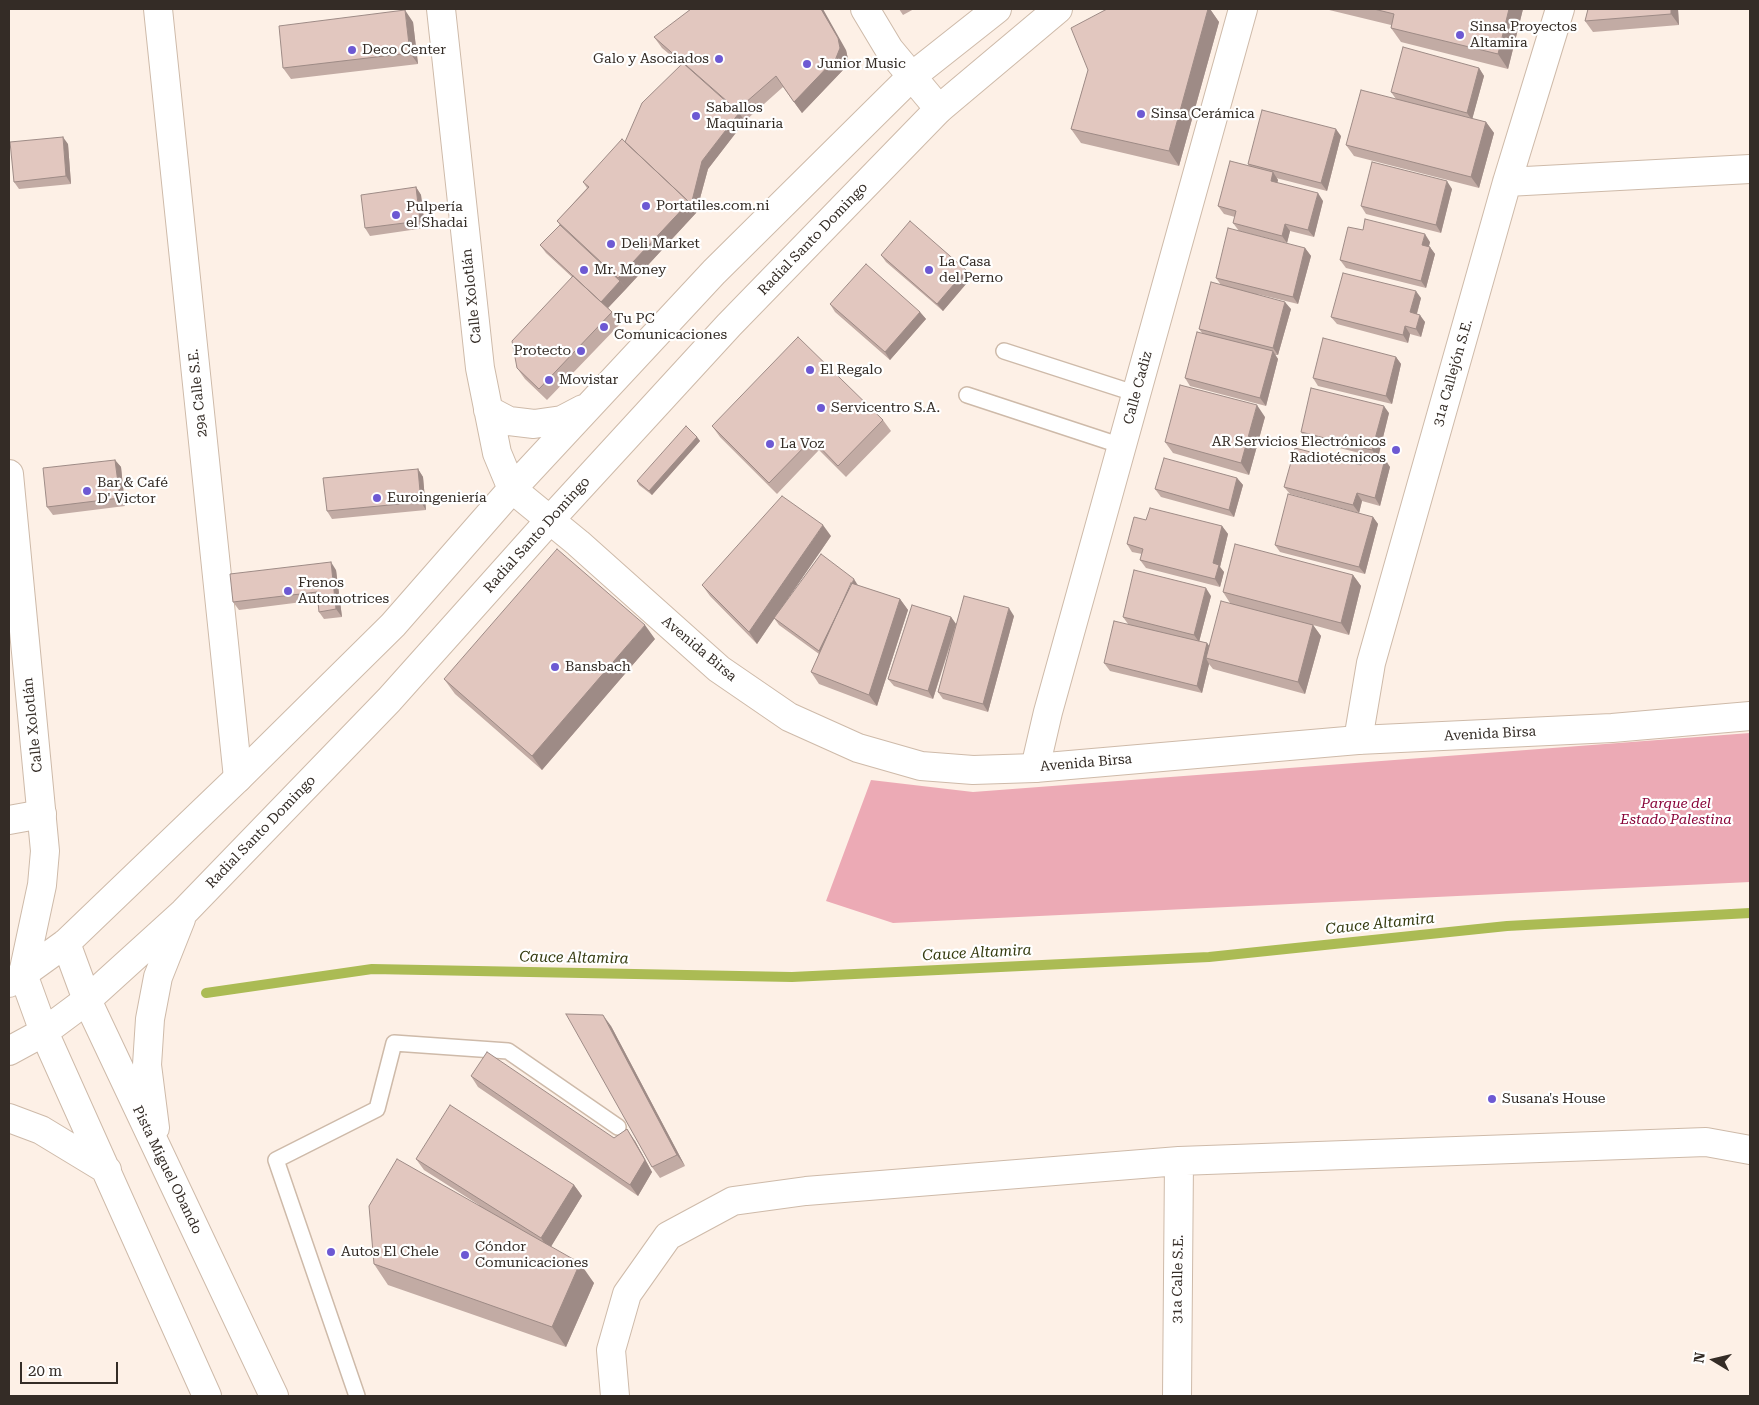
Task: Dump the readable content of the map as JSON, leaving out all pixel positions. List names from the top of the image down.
{
  "streets": {
    "street": [
      "Radial Santo Domingo",
      "Calle Xolotlán",
      "31a Callejón S.E.",
      "Calle Cadiz",
      "29a Calle S.E.",
      "Avenida Birsa",
      "Pista Miguel Obando",
      "31a Calle S.E."
    ]
  },
  "crossings": [
    ["Radial Santo Domingo", "Avenida Birsa"],
    ["Radial Santo Domingo", "Pista Miguel Obando"],
    ["Calle Xolotlán", "Avenida Birsa"],
    ["31a Callejón S.E.", "Avenida Birsa"],
    ["Calle Cadiz", "Avenida Birsa"]
  ],
  "water": ["Cauce Altamira"],
  "parks": ["Parque del Estado Palestina"],
  "places": [
    "Sinsa Proyectos Altamira",
    "Deco Center",
    "Galo y Asociados",
    "Junior Music",
    "Sinsa Cerámica",
    "Saballos Maquinaria",
    "Portatiles.com.ni",
    "Pulpería el Shadai",
    "Deli Market",
    "Mr. Money",
    "La Casa del Perno",
    "Tu PC Comunicaciones",
    "Protecto",
    "El Regalo",
    "Movistar",
    "Servicentro S.A.",
    "La Voz",
    "AR Servicios Electrónicos Radiotécnicos",
    "Bar & Café D' Victor",
    "Euroingeniería",
    "Frenos Automotrices",
    "Bansbach",
    "Susana's House",
    "Autos El Chele",
    "Cóndor Comunicaciones"
  ],
  "scale_bar": "20 m",
  "north": "left"
}
